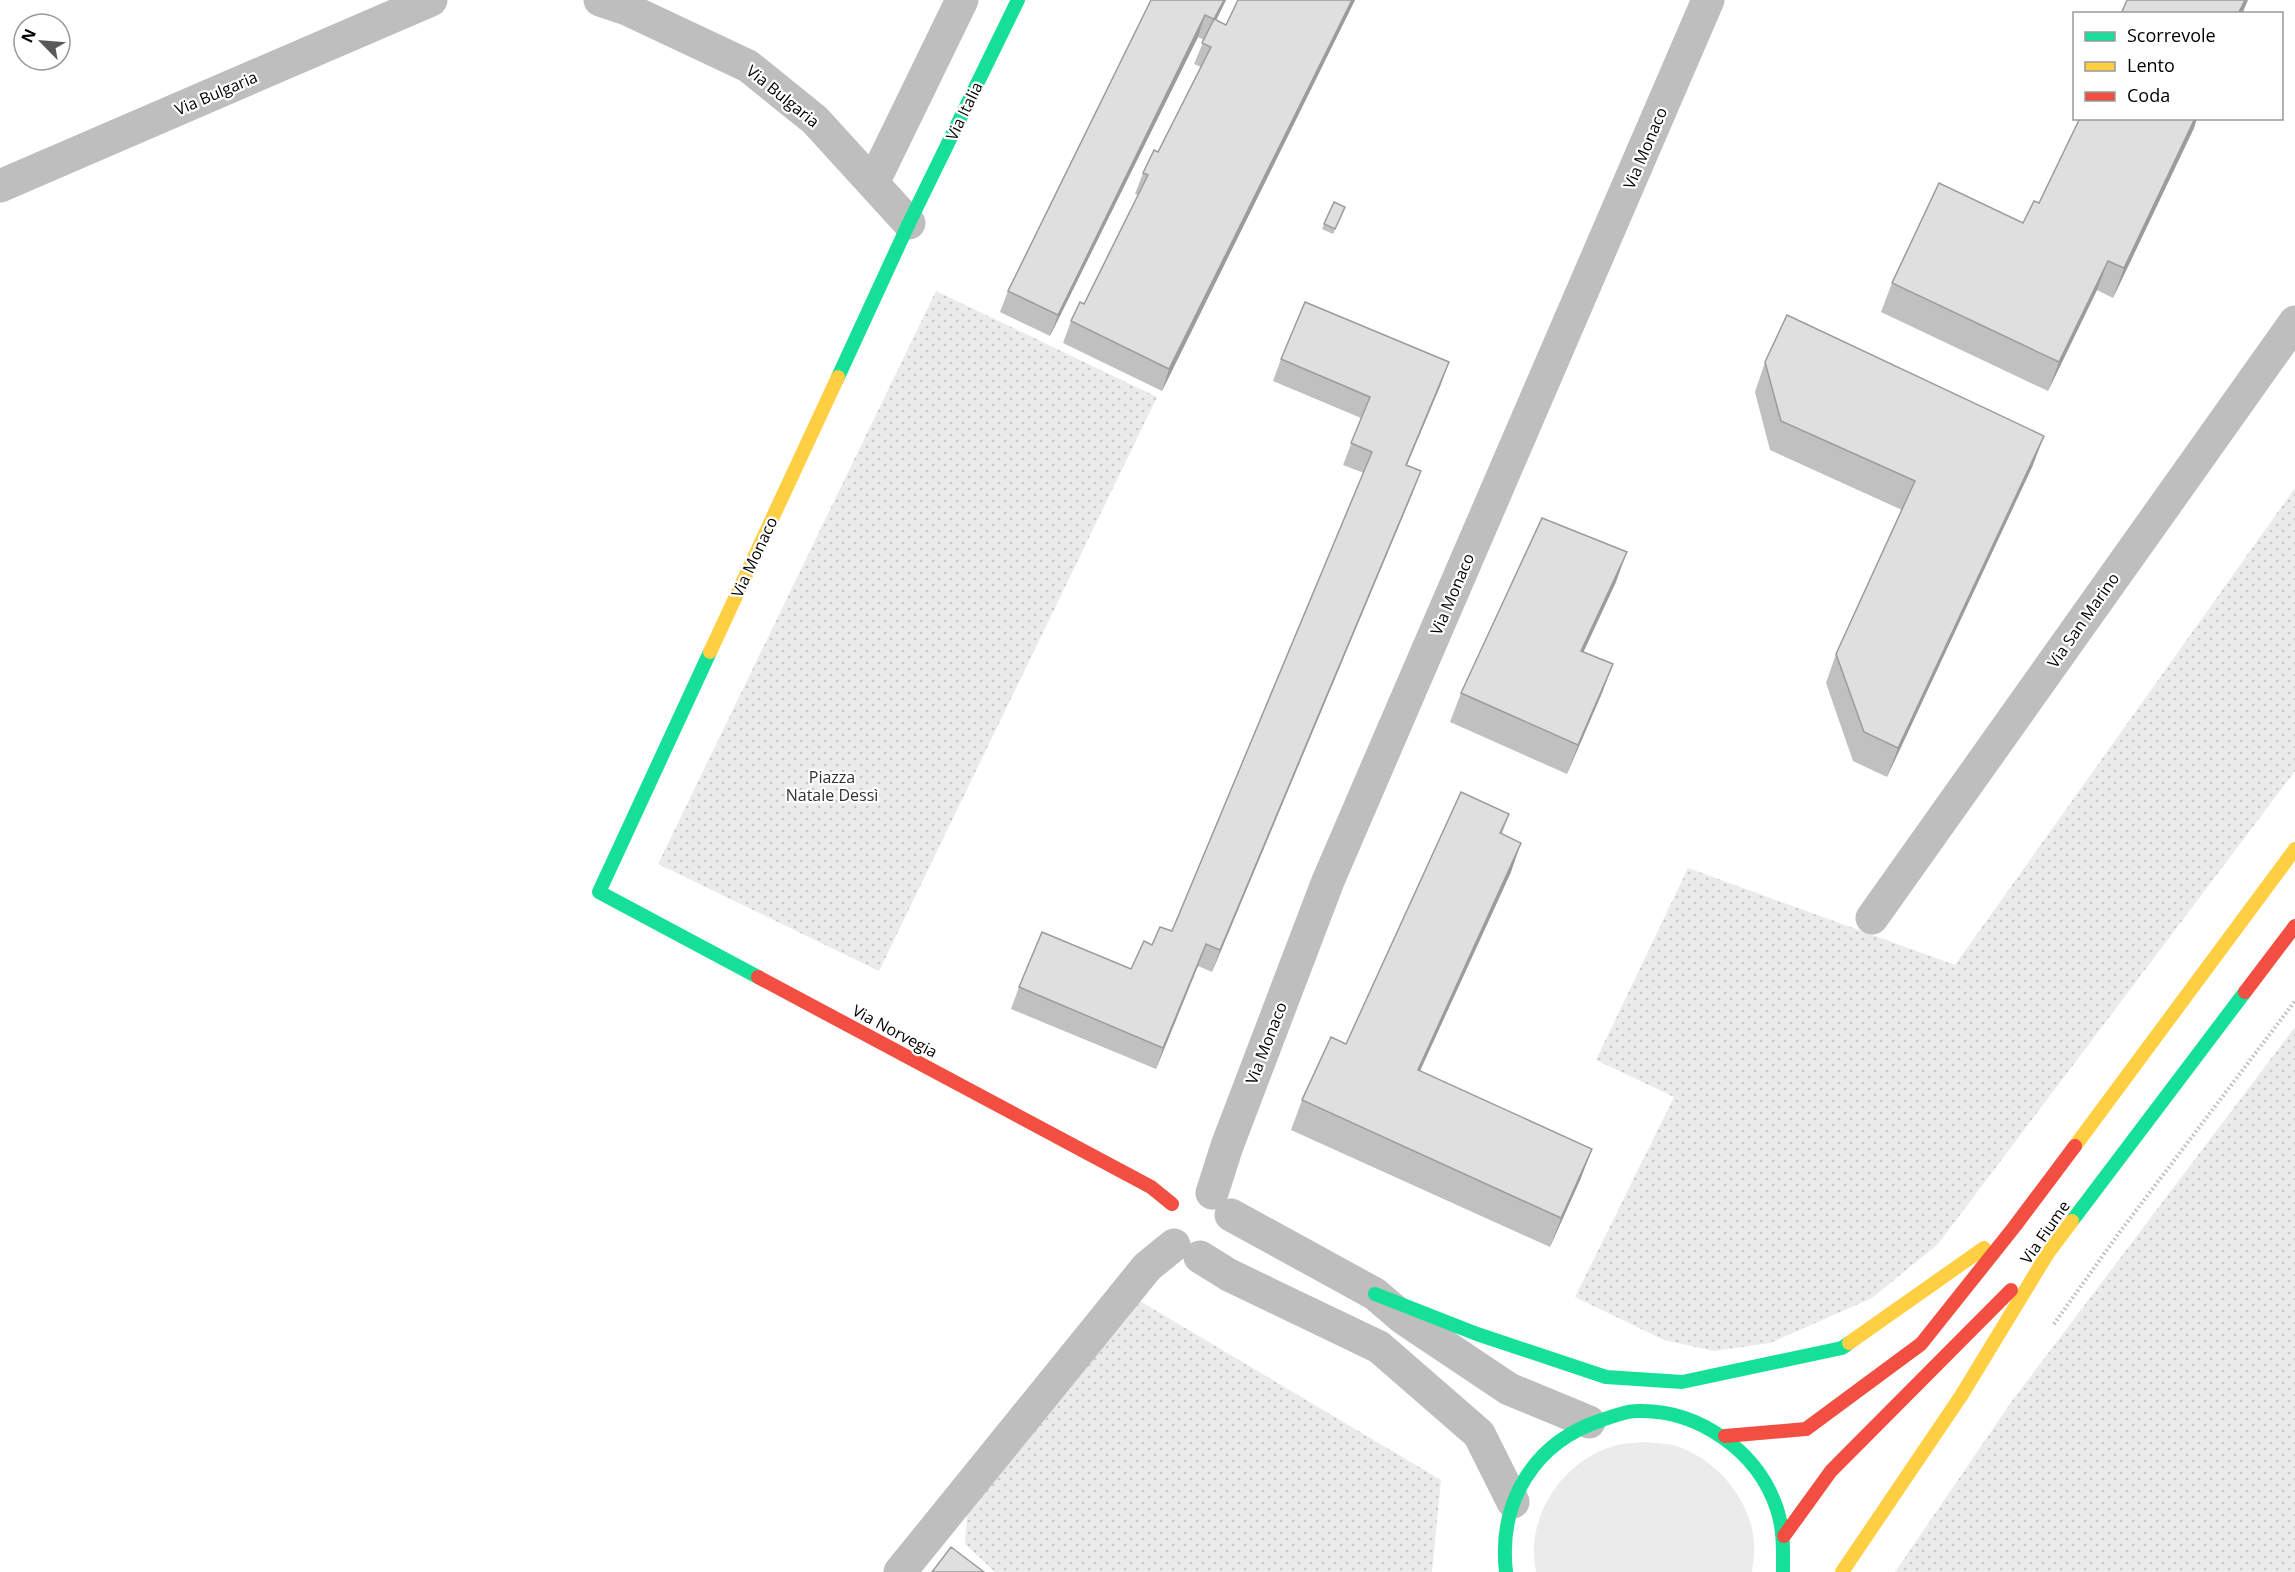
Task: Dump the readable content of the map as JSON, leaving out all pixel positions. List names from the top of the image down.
{
  "streets": {
    "main road": [
      "Via Italia",
      "Via Monaco",
      "Via Norvegia",
      "Via Fiume"
    ],
    "street": ["Via Bulgaria", "Via San Marino"]
  },
  "crossings": [
    ["Via Bulgaria", "Via Italia"],
    ["Via Bulgaria", "Via Monaco"],
    ["Via Italia", "Via Monaco"],
    ["Via Monaco", "Via Norvegia"]
  ],
  "parks": ["Piazza Natale Dessì"],
  "legend": ["Scorrevole", "Lento", "Coda"],
  "north": "top left"
}
